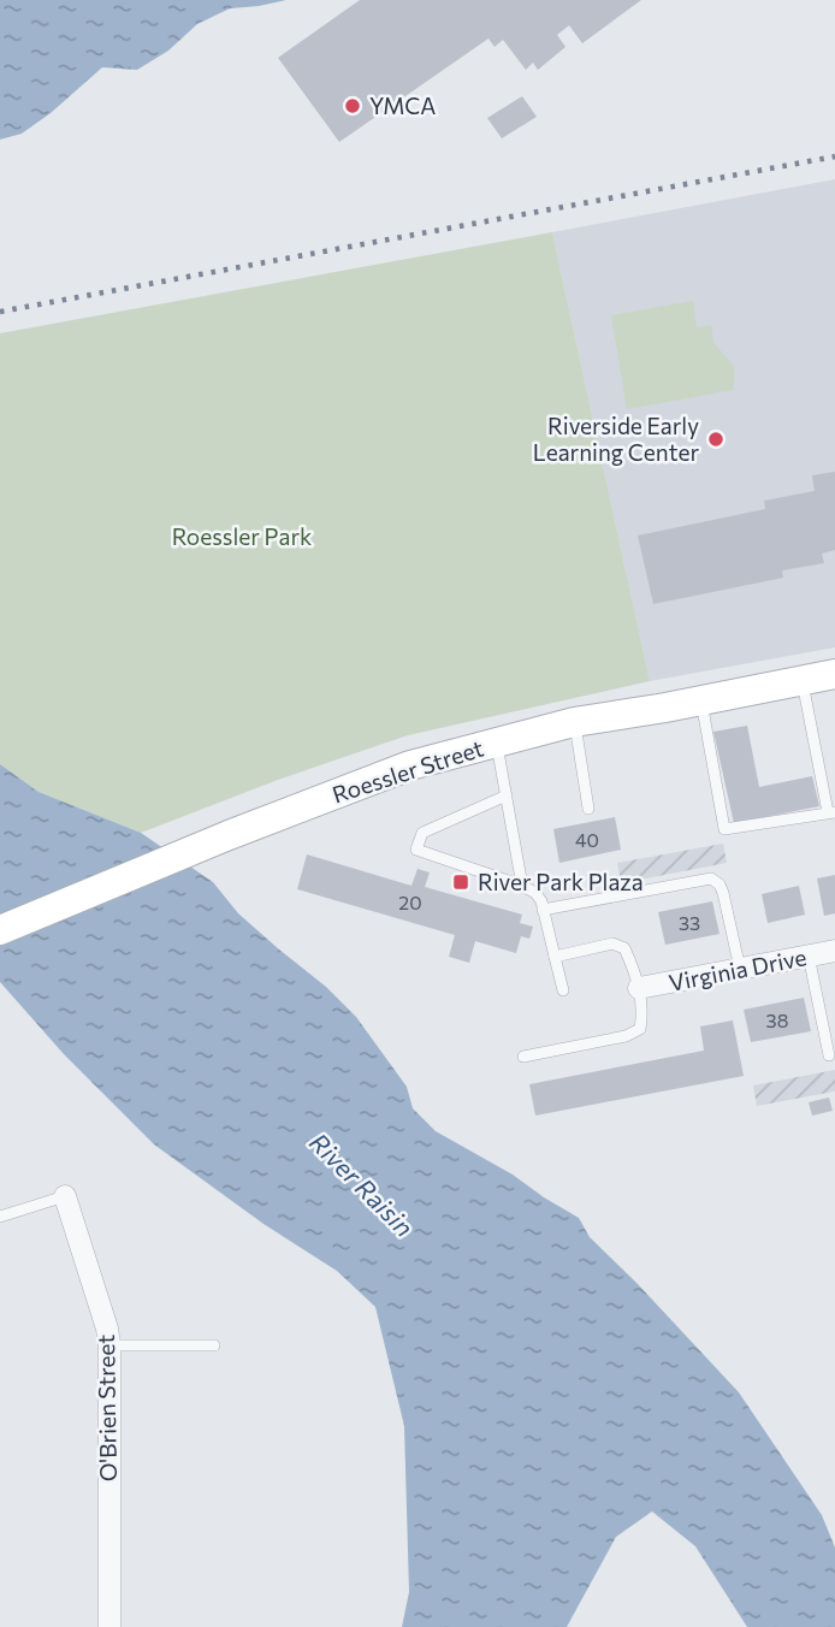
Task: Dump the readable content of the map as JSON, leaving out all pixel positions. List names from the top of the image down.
{
  "streets": {
    "street": ["Roessler Street", "Virginia Drive", "O'Brien Street"]
  },
  "water": ["River Raisin"],
  "parks": ["Roessler Park"],
  "places": {
    "other": ["YMCA", "Riverside Early Learning Center"],
    "transit": ["River Park Plaza"]
  },
  "house_numbers": [
    "40",
    "20",
    "33",
    "38"
  ]
}
